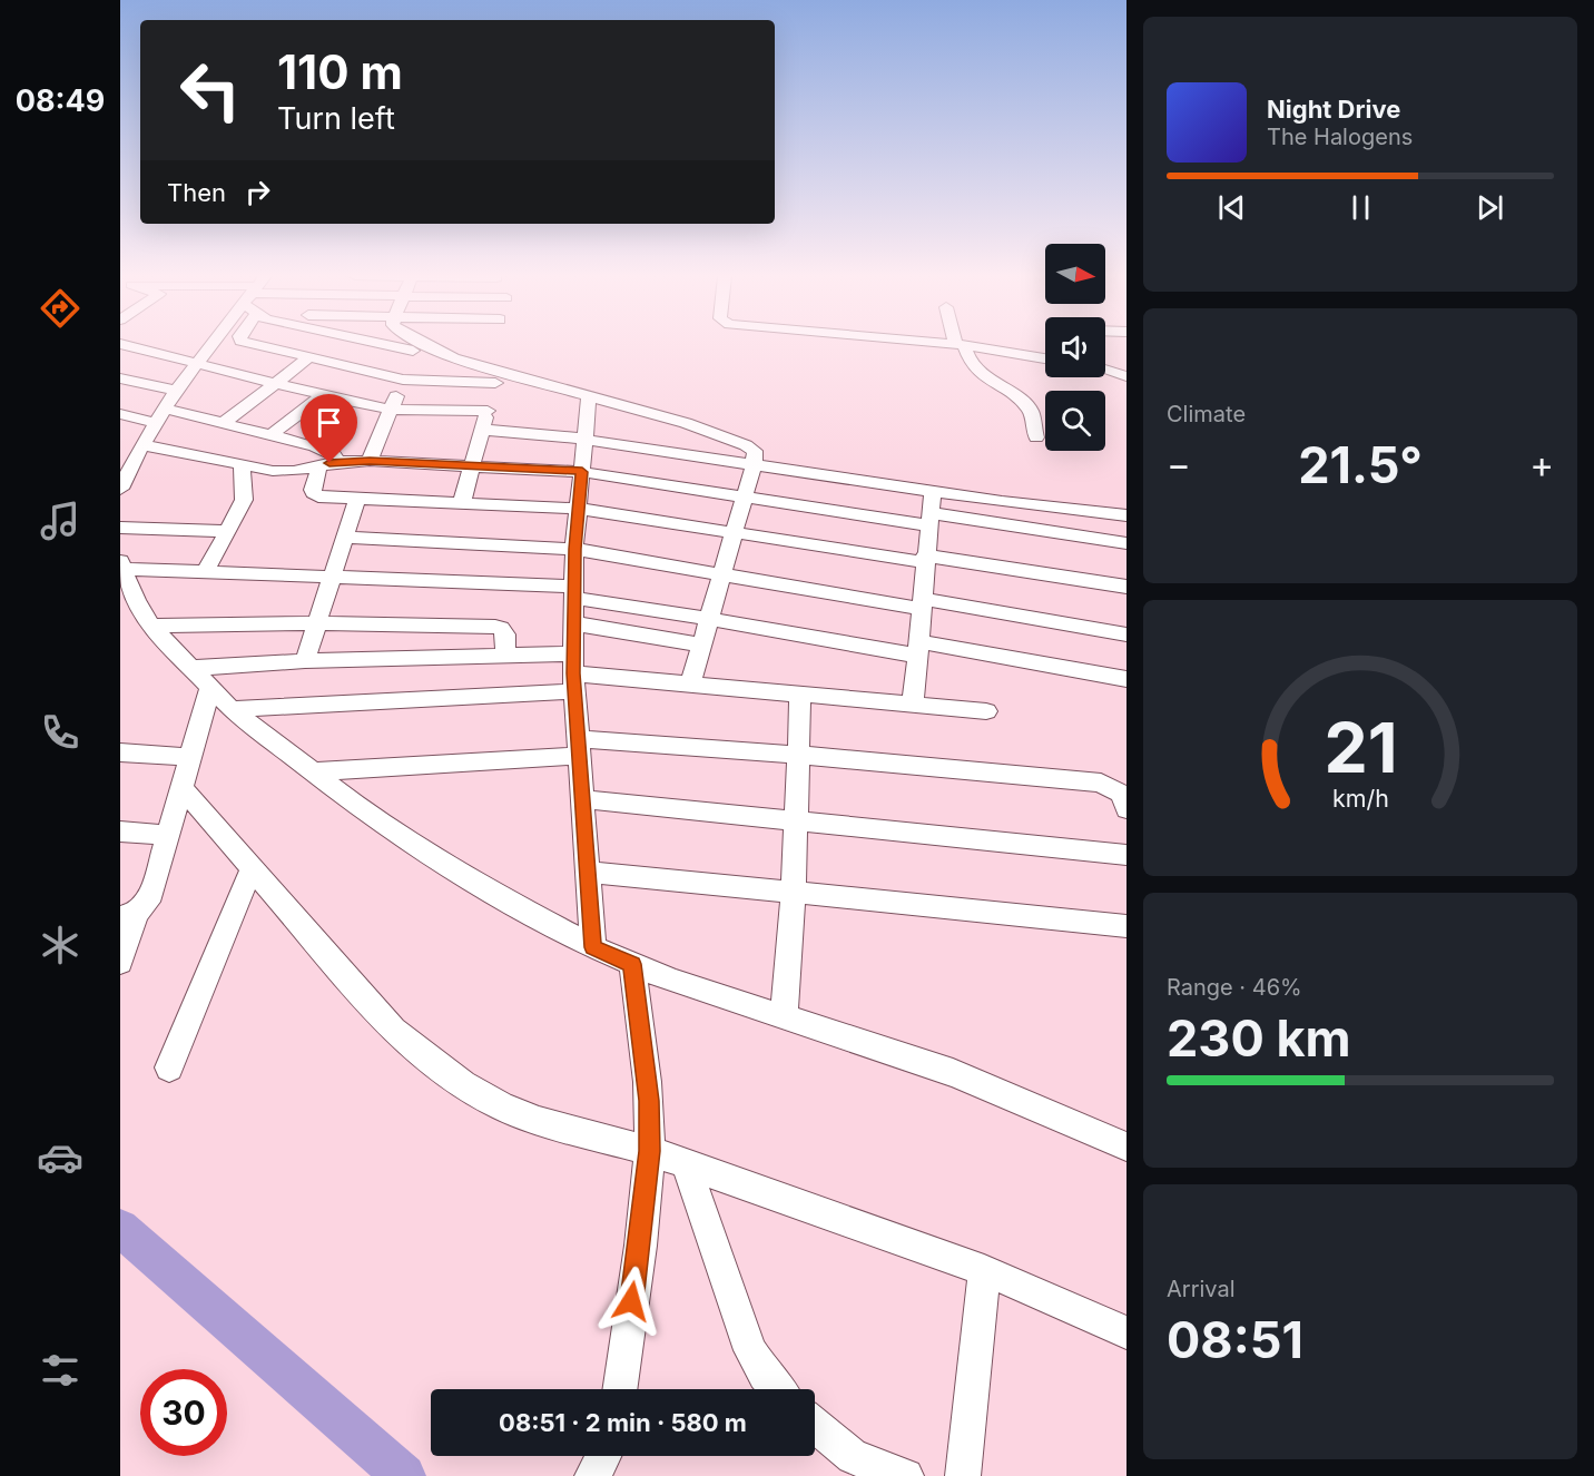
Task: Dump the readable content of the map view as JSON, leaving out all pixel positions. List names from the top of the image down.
{
  "north": "right",
  "page": {
    "tabs": "08:49",
    "turn": ["110 m", "Turn left"],
    "song": ["Night Drive", "The Halogens"],
    "then": "Then",
    "tile": [
      "Climate",
      ["Range · 46%", "230 km"],
      ["Arrival", "08:51"]
    ],
    "heat": ["−", "21.5°", "+"],
    "limit": "30",
    "trip": "08:51 · 2 min · 580 m",
    "gauge": ["21", "km/h"]
  }
}
